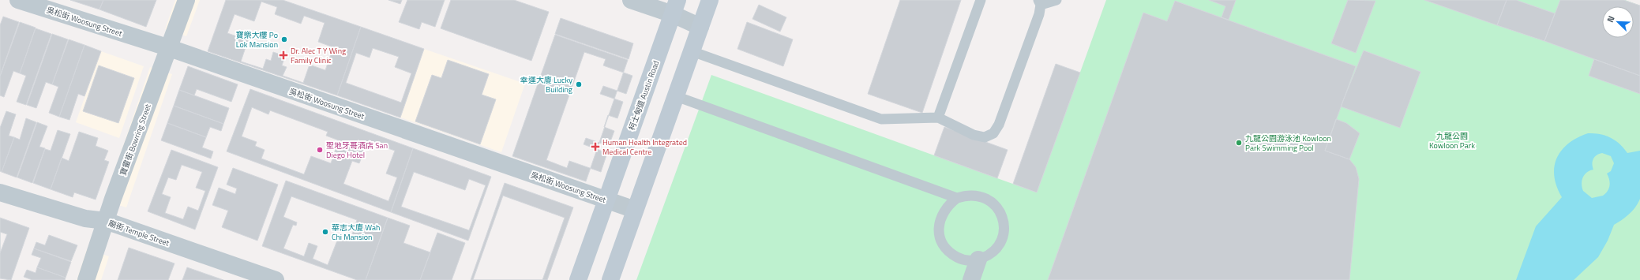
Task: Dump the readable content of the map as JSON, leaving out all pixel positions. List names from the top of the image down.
{
  "streets": {
    "main road": ["柯士甸道 Austin Road"],
    "street": ["吳松街 Woosung Street", "寶靈街 Bowring Street", "廟街 Temple Street"]
  },
  "crossings": [
    ["吳松街 Woosung Street", "柯士甸道 Austin Road"],
    ["吳松街 Woosung Street", "寶靈街 Bowring Street"],
    ["寶靈街 Bowring Street", "廟街 Temple Street"]
  ],
  "parks": ["九龍公園 Kowloon Park"],
  "places": {
    "other": [
      "寶樂大樓 Po Lok Mansion",
      "幸運大廈 Lucky Building",
      "九龍公園游泳池 Kowloon Park Swimming Pool",
      "聖地牙哥酒店 San Diego Hotel",
      "華志大廈 Wah Chi Mansion"
    ],
    "health": ["Dr. Alec T Y Wing Family Clinic", "Human Health Integrated Medical Centre"]
  },
  "north": "top left"
}
